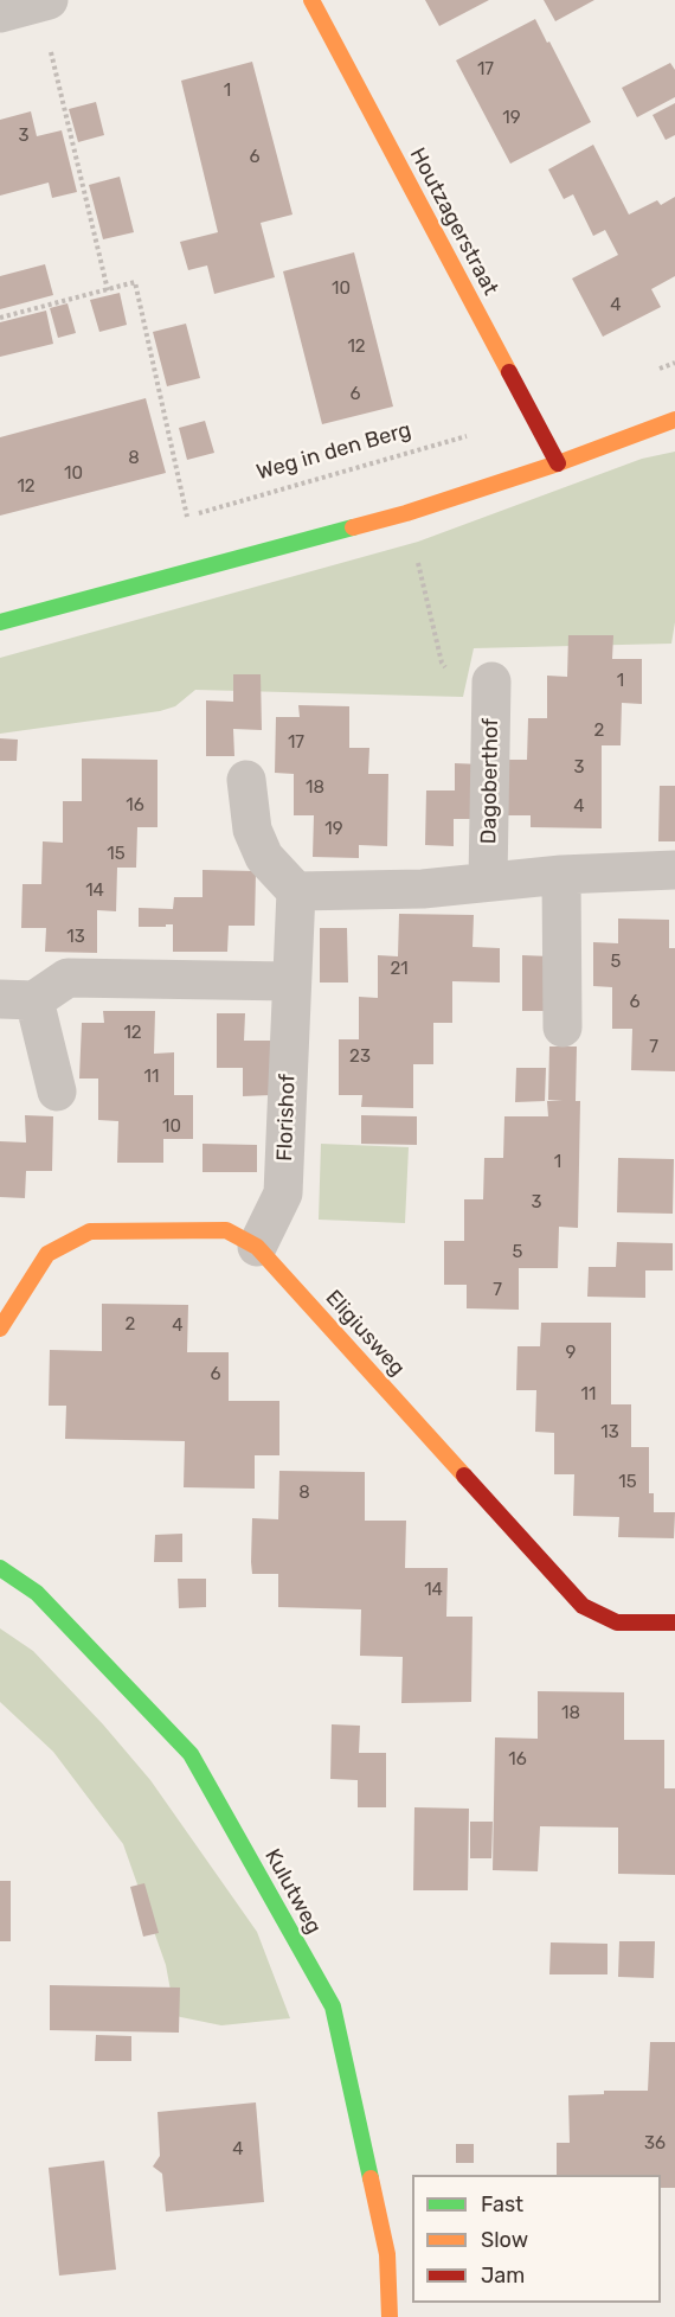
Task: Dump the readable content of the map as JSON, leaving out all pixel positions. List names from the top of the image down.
{
  "streets": {
    "street": [
      "Houtzagerstraat",
      "Dagoberthof",
      "Florishof",
      "Eligiusweg",
      "Kulutweg"
    ],
    "path": ["Weg in den Berg"]
  },
  "crossings": [
    ["Houtzagerstraat", "Weg in den Berg"],
    ["Florishof", "Eligiusweg"]
  ],
  "house_numbers": [
    "17",
    "1",
    "19",
    "3",
    "6",
    "10",
    "4",
    "12",
    "6",
    "8",
    "10",
    "12",
    "1",
    "2",
    "17",
    "3",
    "18",
    "16",
    "4",
    "19",
    "15",
    "14",
    "13",
    "5",
    "21",
    "6",
    "12",
    "7",
    "23",
    "11",
    "10",
    "1",
    "3",
    "5",
    "7",
    "2",
    "4",
    "9",
    "6",
    "11",
    "13",
    "15",
    "8",
    "14",
    "18",
    "16",
    "36",
    "4"
  ],
  "legend": ["Fast", "Slow", "Jam"]
}
